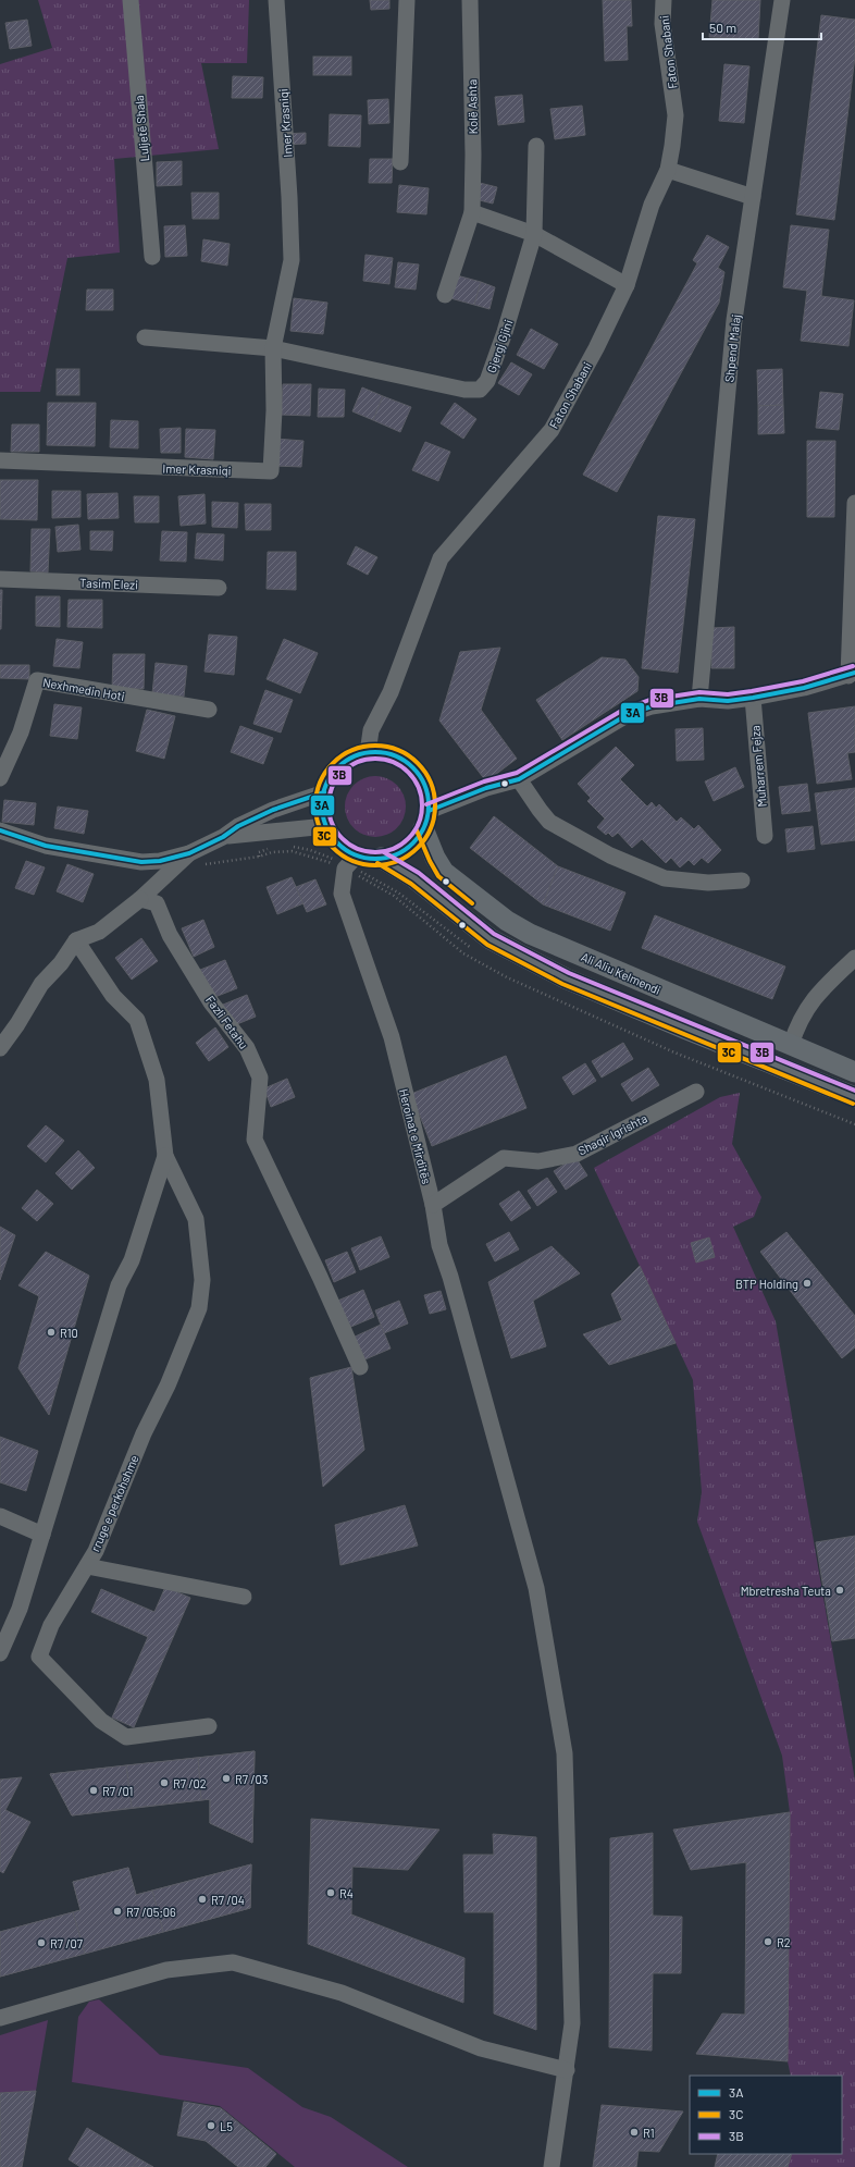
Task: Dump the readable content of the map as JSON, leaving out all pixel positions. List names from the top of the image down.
{
  "streets": {
    "main road": ["Ali Aliu Kelmendi"],
    "street": [
      "Faton Shabani",
      "Kolë Ashta",
      "Imer Krasniqi",
      "Luljetë Shala",
      "Gjergj Gjini",
      "Shpend Malaj",
      "Tasim Elezi",
      "Nexhmedin Hoti",
      "Muharrem Fejza",
      "Fazli Fetahu",
      "Shaqir Igrishta",
      "Heroinat e Mirditës",
      "rruge e perkohshme"
    ]
  },
  "crossings": [
    ["Faton Shabani", "Ali Aliu Kelmendi"],
    ["Faton Shabani", "Heroinat e Mirditës"],
    ["Imer Krasniqi", "Gjergj Gjini"],
    ["Ali Aliu Kelmendi", "Heroinat e Mirditës"],
    ["Shaqir Igrishta", "Heroinat e Mirditës"]
  ],
  "places": [
    "BTP Holding",
    "R10",
    "Mbretresha Teuta",
    "R7 /03",
    "R7 /02",
    "R7 /01",
    "R4",
    "R7 /04",
    "R7 /05;06",
    "R2",
    "R7 /07",
    "L5",
    "R1"
  ],
  "lines": ["transit line 3B", "transit line 3A", "transit line 3C"],
  "legend": ["3A", "3C", "3B"],
  "scale_bar": "50 m"
}
